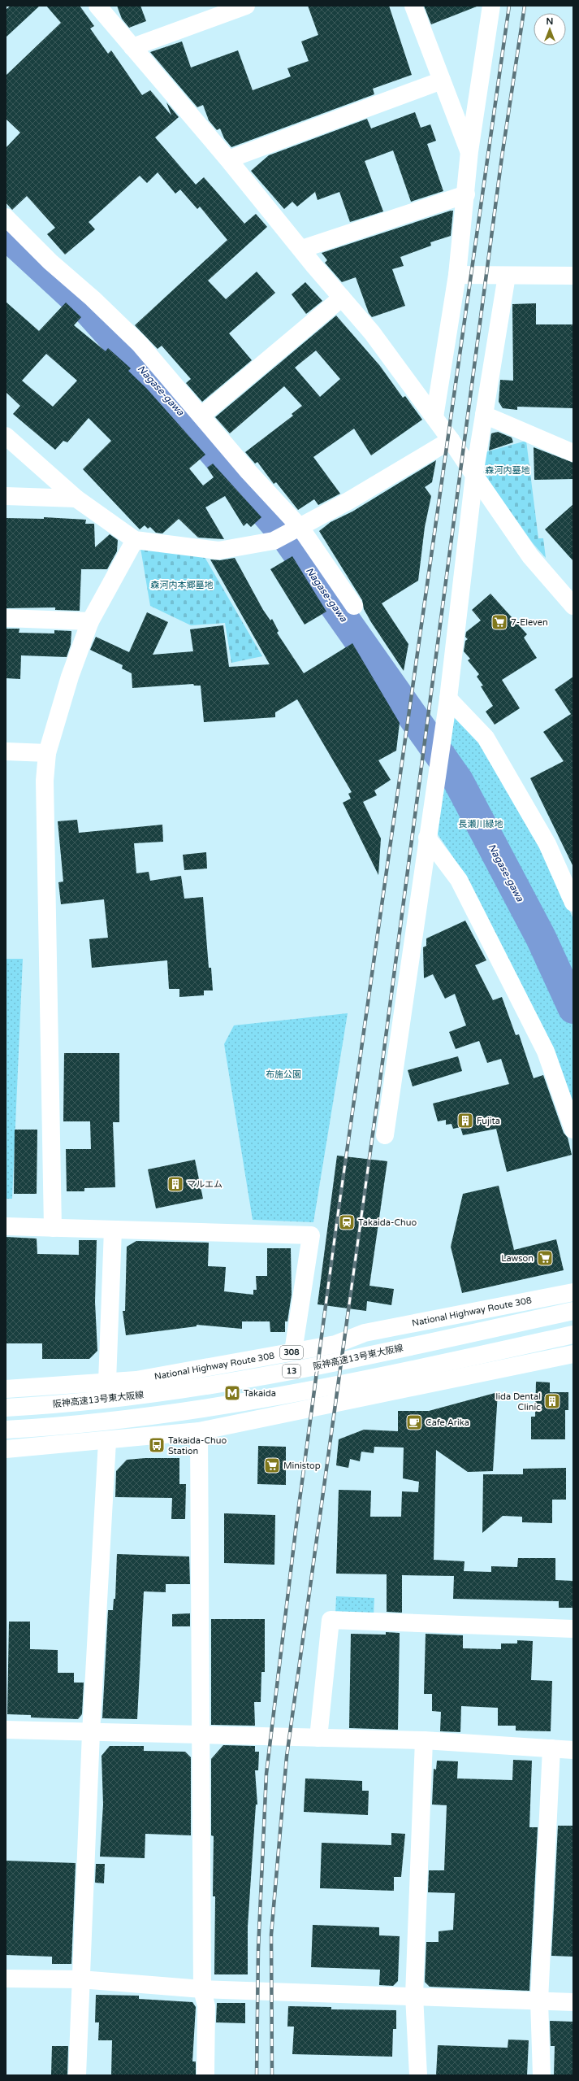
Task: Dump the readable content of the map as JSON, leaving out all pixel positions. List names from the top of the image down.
{
  "streets": {
    "main road": [
      "National Highway Route 308",
      "308",
      "阪神高速13号東大阪線",
      "13"
    ]
  },
  "water": ["Nagase-gawa"],
  "parks": [
    "森河内墓地",
    "森河内本郷墓地",
    "長瀬川緑地",
    "布施公園"
  ],
  "places": {
    "supermarket": ["7-Eleven", "Lawson", "Ministop"],
    "building": ["Fujita", "マルエム", "Iida Dental Clinic"],
    "station": ["Takaida-Chuo"],
    "metro station": ["Takaida"],
    "cafe": ["Cafe Arika"],
    "bus stop": ["Takaida-Chuo Station"]
  },
  "north": "top"
}
